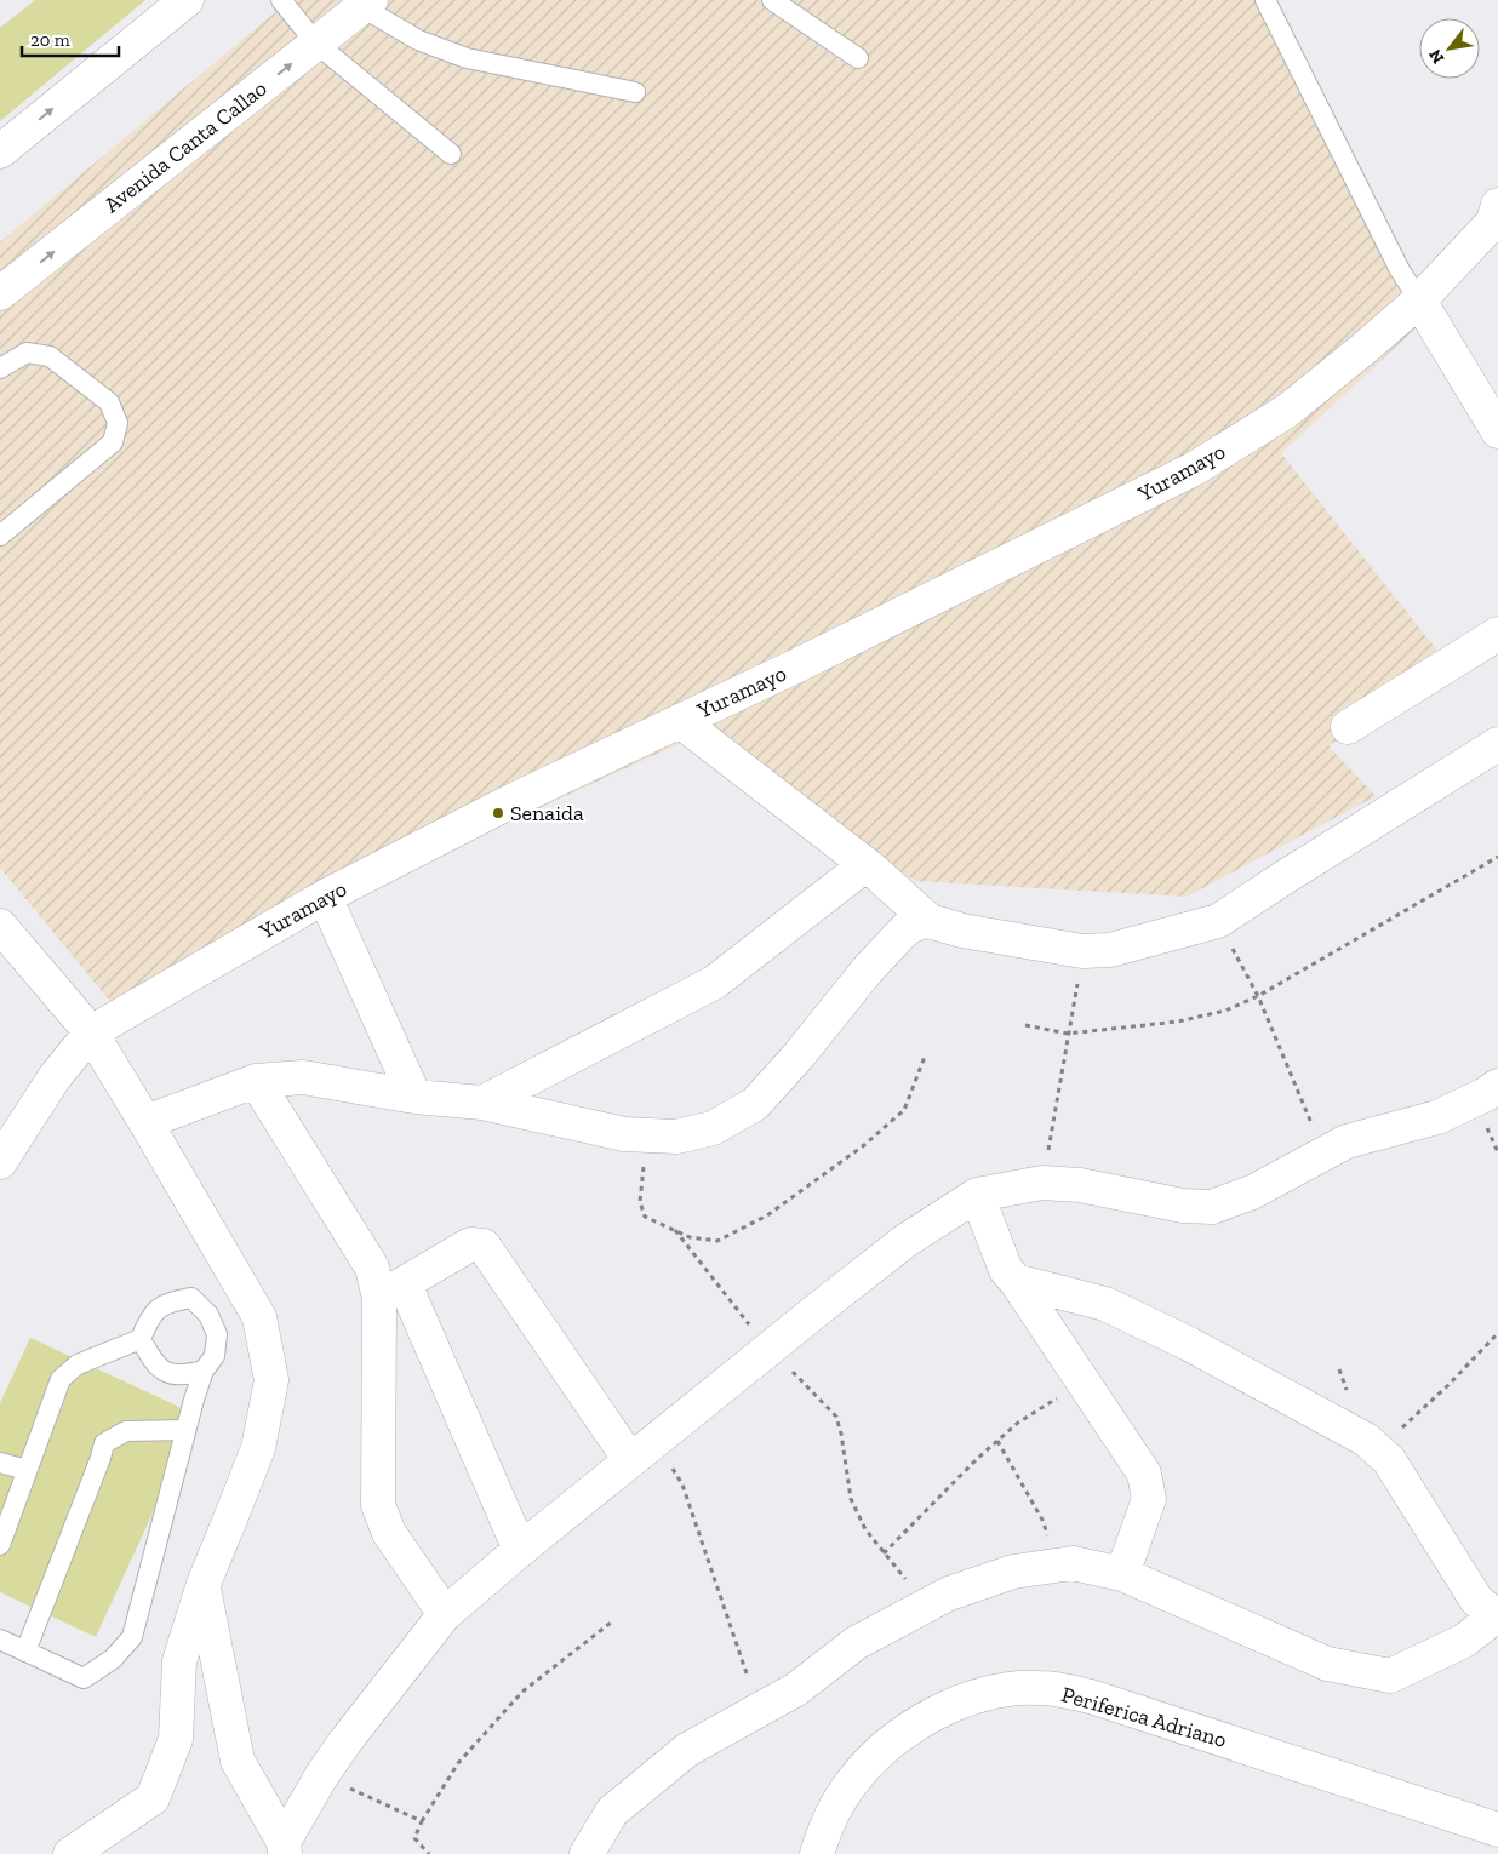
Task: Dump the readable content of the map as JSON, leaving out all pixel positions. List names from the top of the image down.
{
  "streets": {
    "street": ["Avenida Canta Callao", "Yuramayo", "Periferica Adriano"]
  },
  "places": ["Senaida"],
  "scale_bar": "20 m",
  "north": "bottom left"
}
